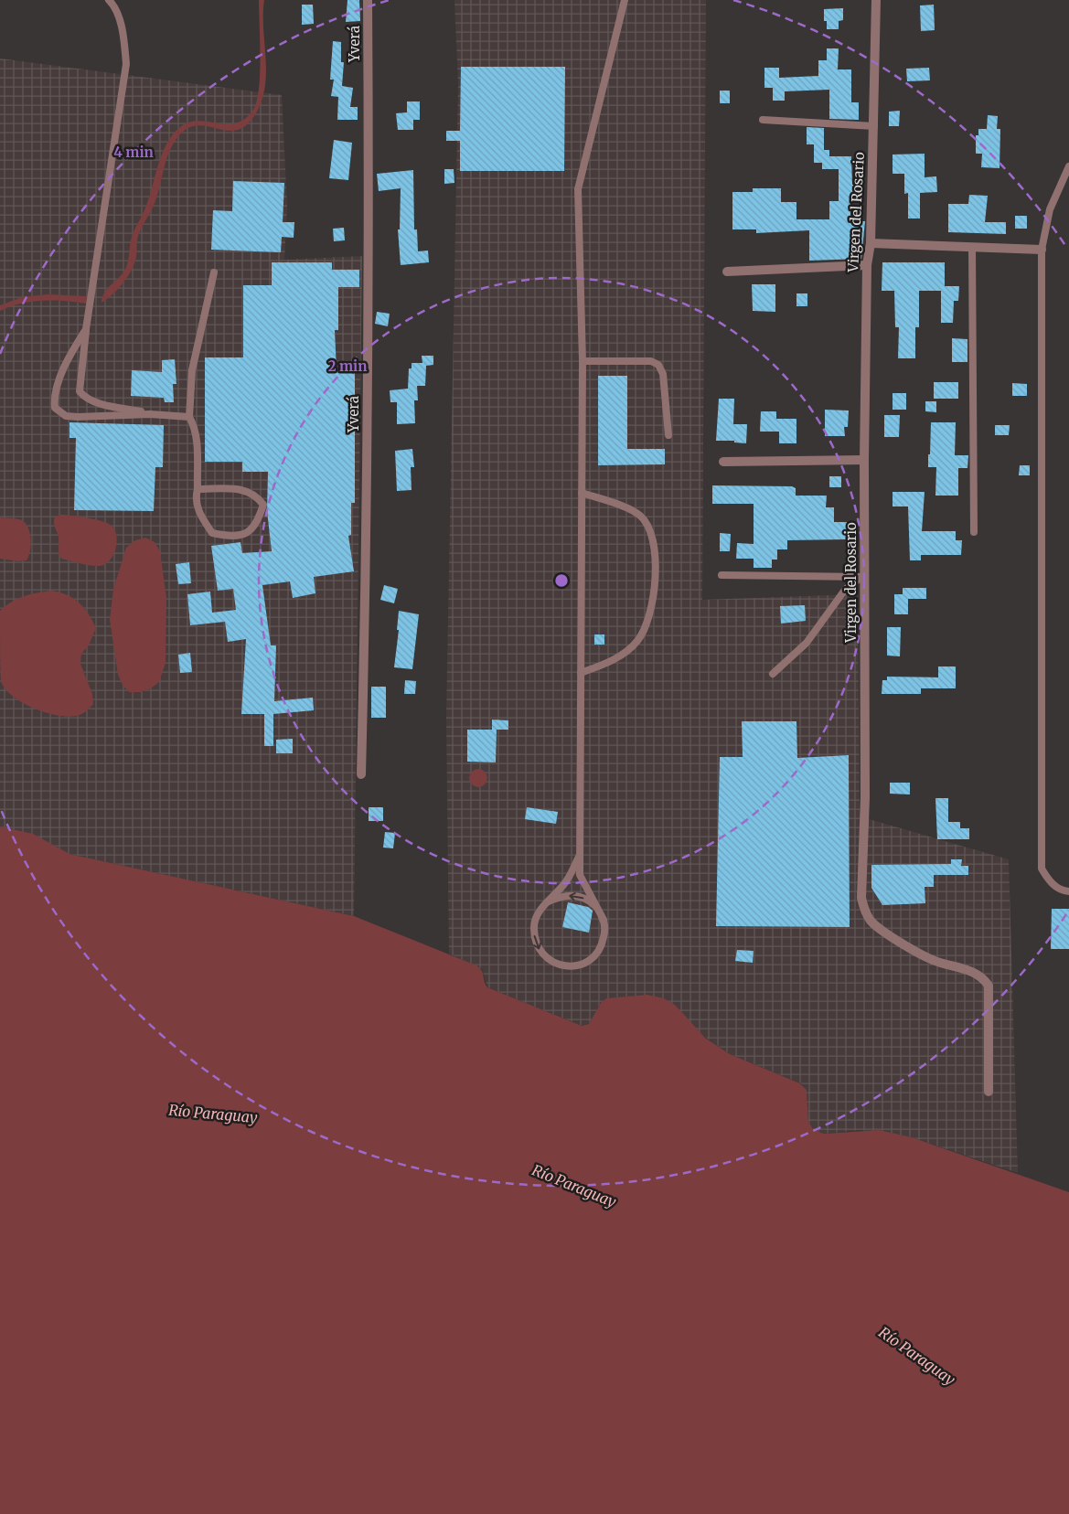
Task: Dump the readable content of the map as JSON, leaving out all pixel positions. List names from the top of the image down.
{
  "streets": {
    "street": ["Yverá", "Virgen del Rosario"]
  },
  "water": ["Río Paraguay"],
  "rings": ["4 min", "2 min"]
}
